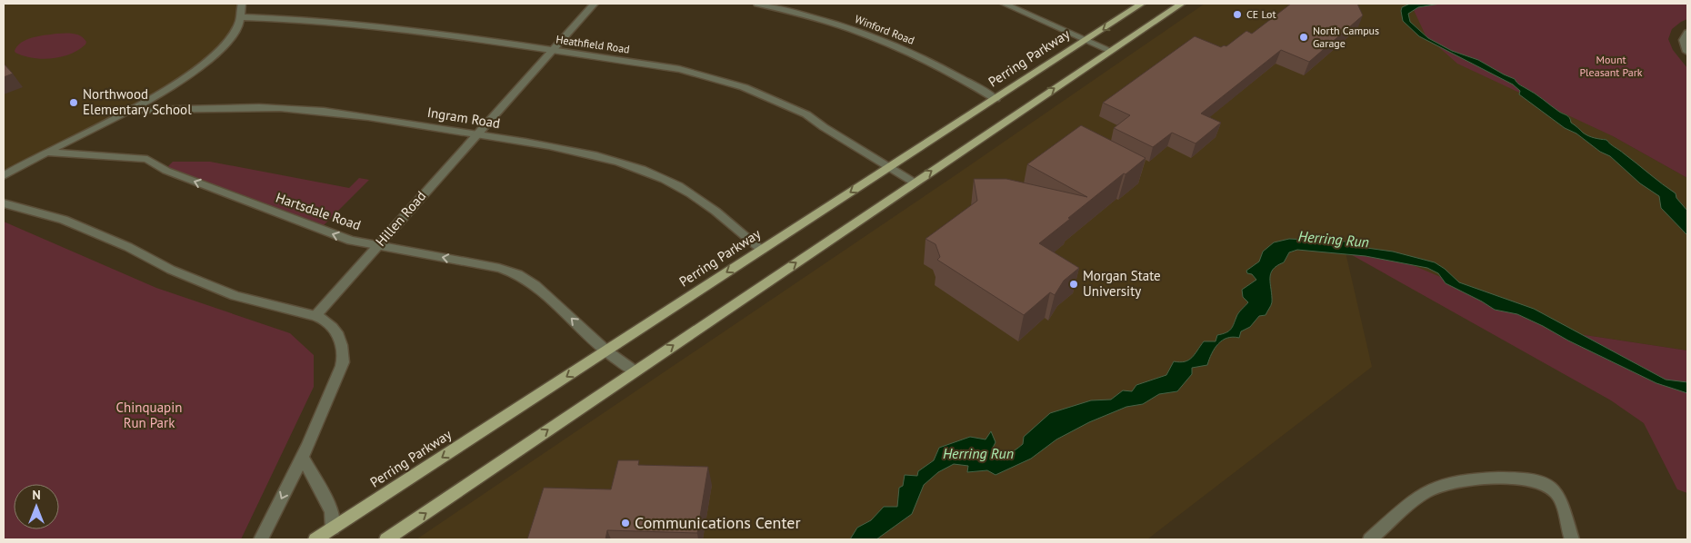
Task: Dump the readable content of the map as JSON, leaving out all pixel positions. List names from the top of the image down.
{
  "streets": {
    "main road": ["Perring Parkway"],
    "street": [
      "Winford Road",
      "Heathfield Road",
      "Ingram Road",
      "Hartsdale Road",
      "Hillen Road"
    ]
  },
  "crossings": [
    ["Winford Road", "Perring Parkway"],
    ["Heathfield Road", "Perring Parkway"],
    ["Heathfield Road", "Hillen Road"],
    ["Perring Parkway", "Ingram Road"],
    ["Perring Parkway", "Hartsdale Road"],
    ["Ingram Road", "Hillen Road"],
    ["Hartsdale Road", "Hillen Road"]
  ],
  "water": ["Herring Run"],
  "parks": ["Mount Pleasant Park", "Chinquapin Run Park"],
  "places": [
    "CE Lot",
    "North Campus Garage",
    "Northwood Elementary School",
    "Morgan State University",
    "Communications Center"
  ],
  "north": "top"
}
